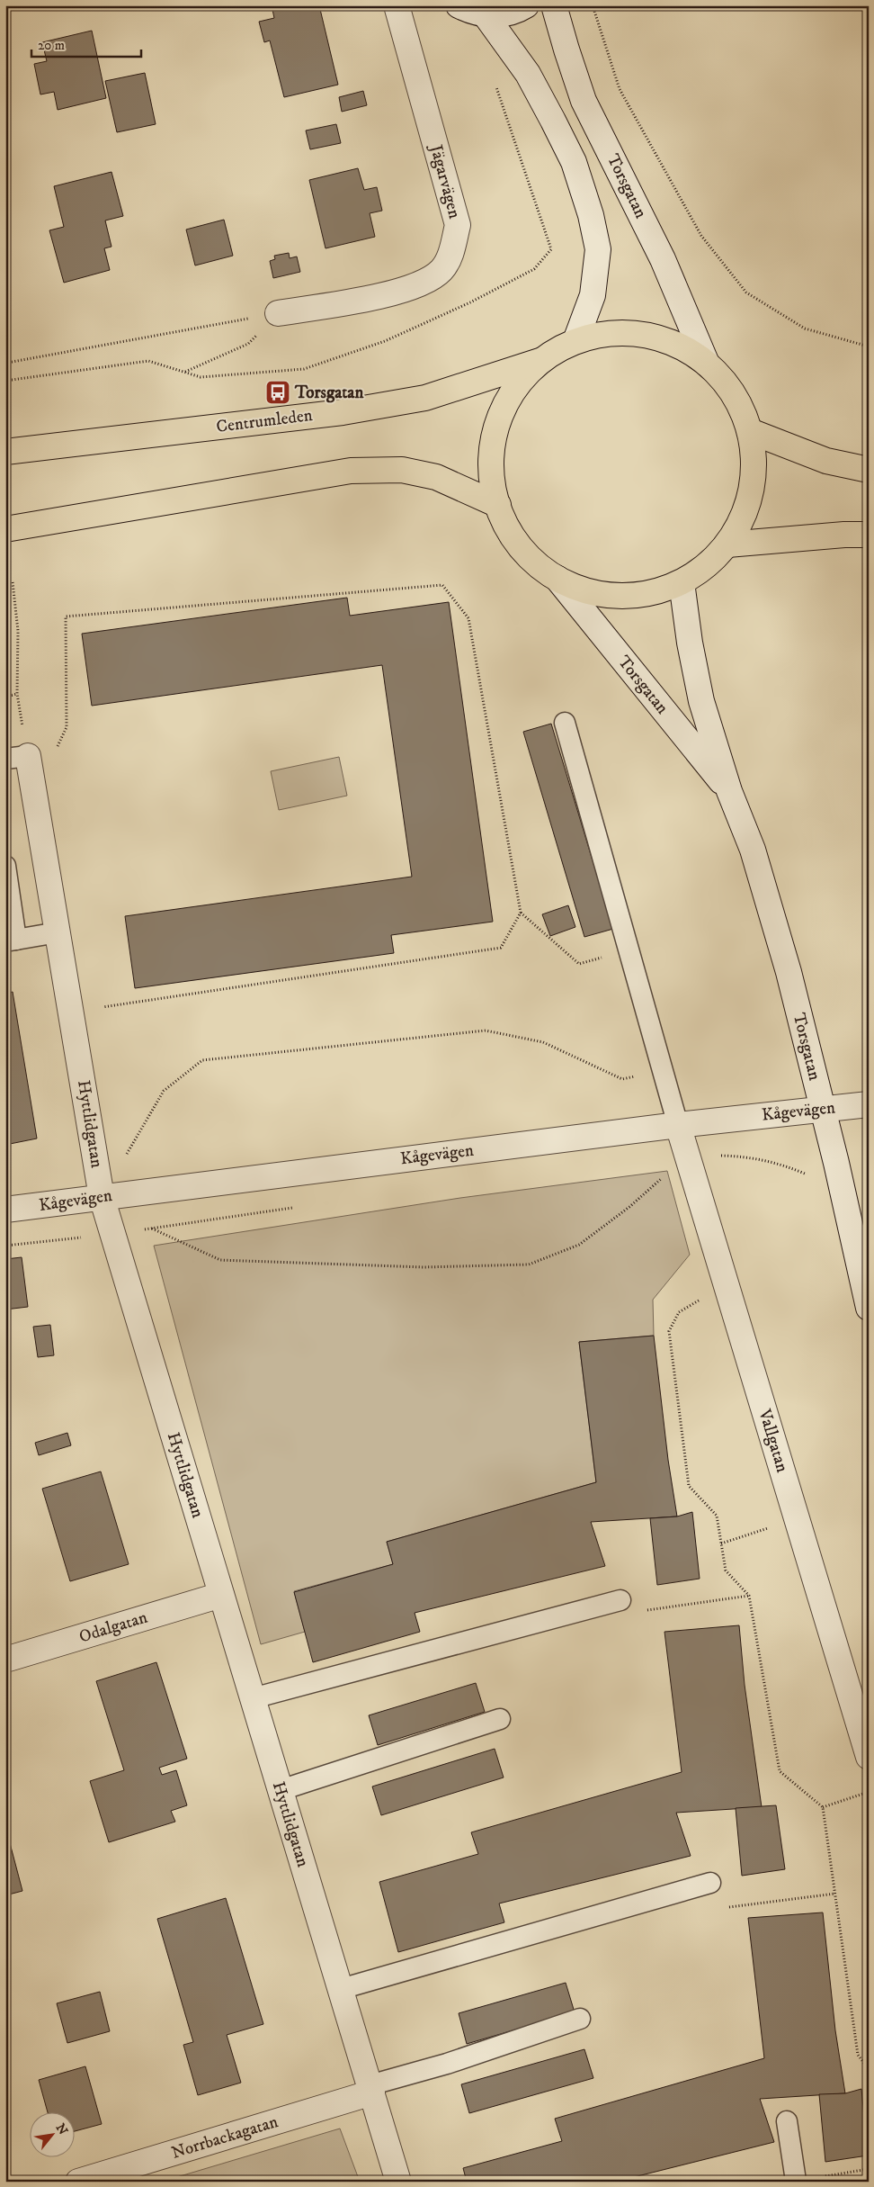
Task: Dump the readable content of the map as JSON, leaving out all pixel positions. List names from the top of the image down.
{
  "streets": {
    "highway": ["Centrumleden"],
    "street": [
      "Jägarvägen",
      "Torsgatan",
      "Kågevägen",
      "Hyttlidgatan",
      "Vallgatan",
      "Odalgatan",
      "Norrbackagatan"
    ]
  },
  "crossings": [
    ["Torsgatan", "Kågevägen"],
    ["Kågevägen", "Hyttlidgatan"],
    ["Kågevägen", "Vallgatan"],
    ["Hyttlidgatan", "Odalgatan"],
    ["Hyttlidgatan", "Norrbackagatan"]
  ],
  "places": {
    "bus stop": ["Torsgatan"]
  },
  "scale_bar": "20 m",
  "north": "top right"
}
